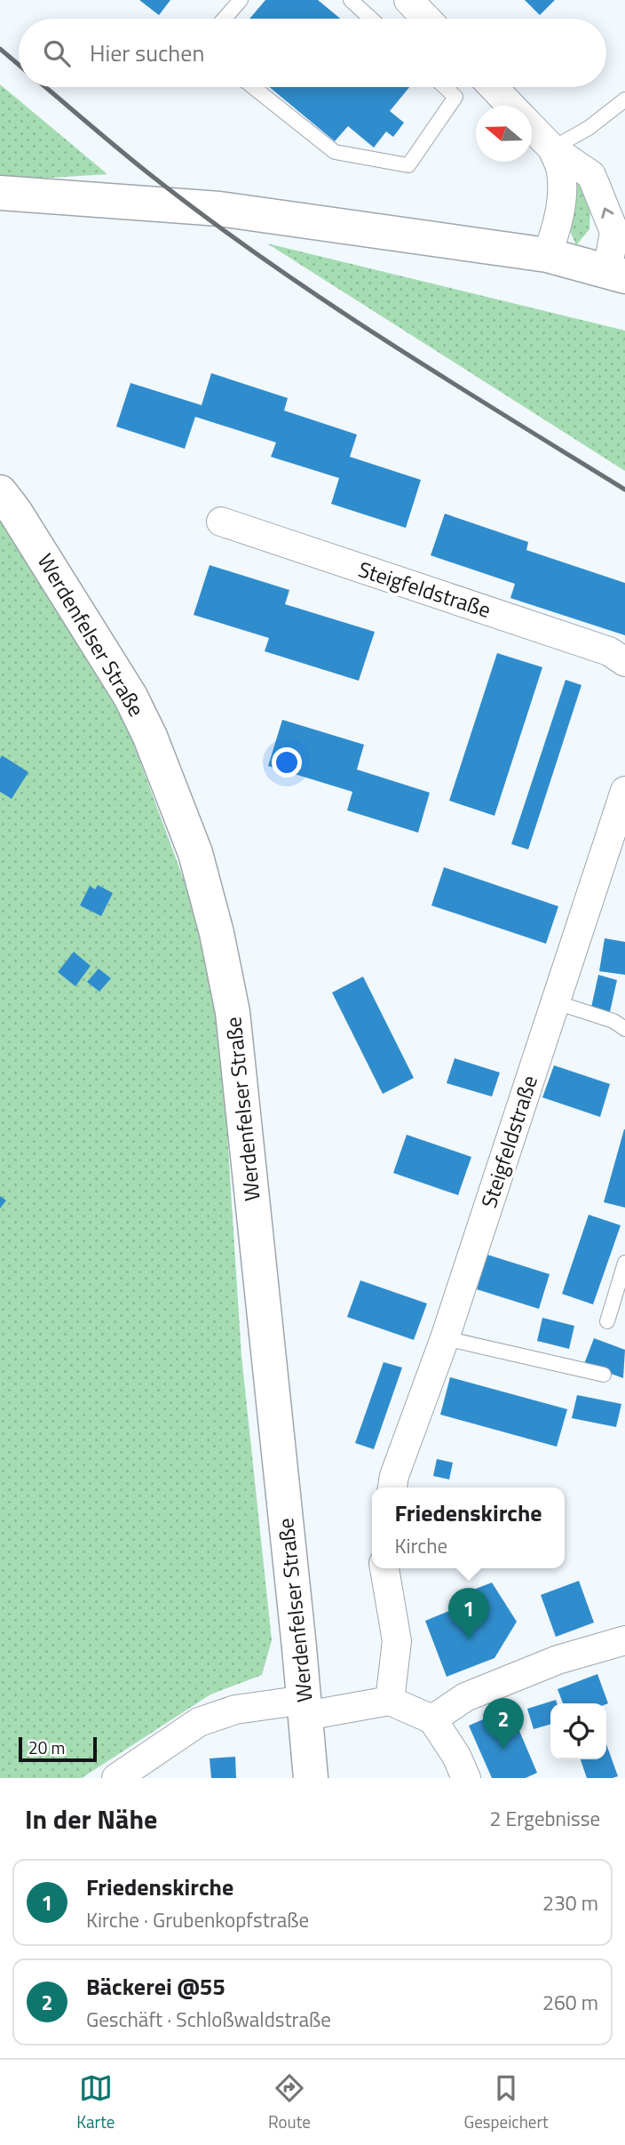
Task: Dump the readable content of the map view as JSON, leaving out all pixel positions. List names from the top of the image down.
{
  "streets": {
    "street": ["Steigfeldstraße", "Werdenfelser Straße"]
  },
  "scale_bar": "20 m",
  "north": "left",
  "page": {
    "search": "Hier suchen",
    "popup": ["Friedenskirche", "Kirche"],
    "pins": ["1", "2"],
    "scale": "20 m",
    "heading": ["In der Nähe", "2 Ergebnisse"],
    "list": [
      {
        "mark": "1",
        "name": "Friedenskirche",
        "note": "Kirche · Grubenkopfstraße",
        "value": "230 m"
      },
      {
        "mark": "2",
        "name": "Bäckerei @55",
        "note": "Geschäft · Schloßwaldstraße",
        "value": "260 m"
      }
    ],
    "nav": ["Karte", "Route", "Gespeichert"]
  }
}
